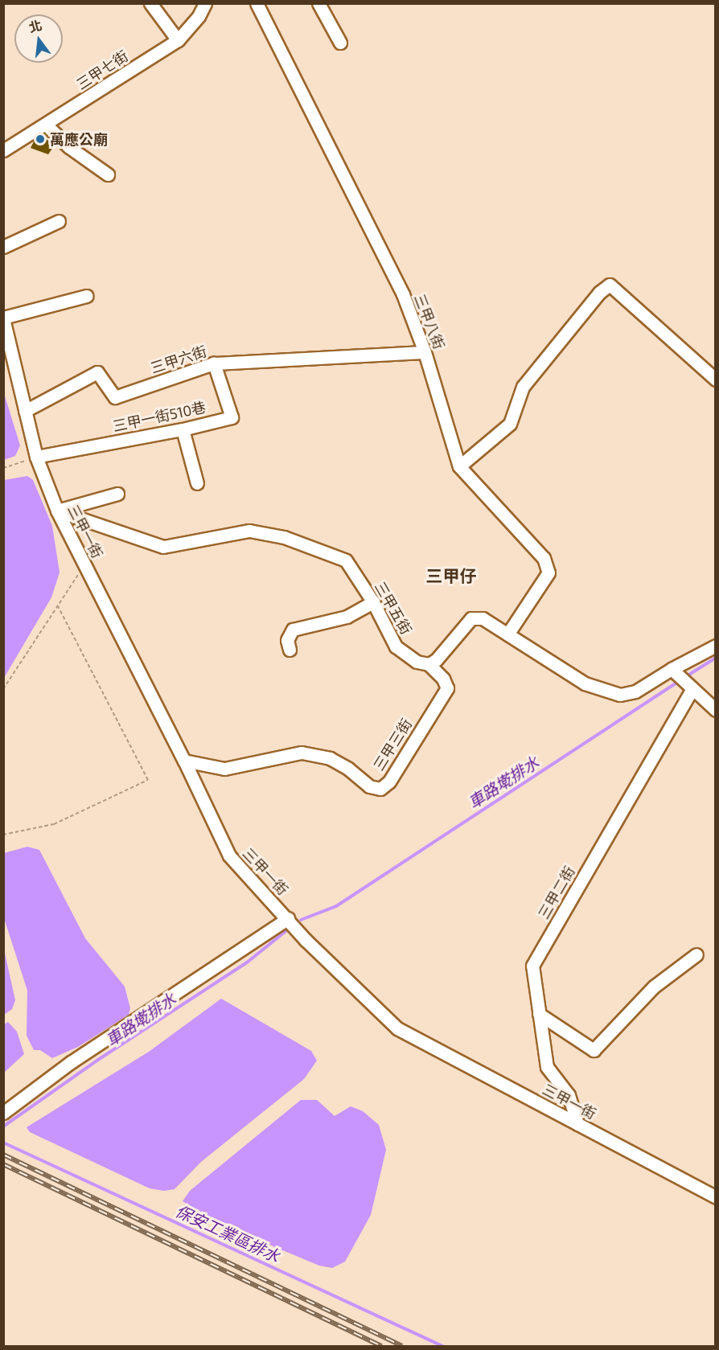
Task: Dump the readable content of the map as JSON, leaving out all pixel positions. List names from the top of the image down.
{
  "streets": {
    "street": [
      "三甲七街",
      "三甲八街",
      "三甲六街",
      "三甲一街510巷",
      "三甲一街",
      "三甲五街",
      "三甲三街",
      "三甲二街"
    ]
  },
  "crossings": [
    ["三甲八街", "三甲六街"],
    ["三甲六街", "三甲一街510巷"],
    ["三甲六街", "三甲一街"],
    ["三甲一街510巷", "三甲一街"],
    ["三甲一街", "三甲五街"],
    ["三甲一街", "三甲三街"],
    ["三甲一街", "三甲二街"],
    ["三甲五街", "三甲三街"]
  ],
  "districts": ["三甲仔"],
  "water": ["車路墘排水", "保安工業區排水"],
  "places": ["萬應公廟"],
  "north": "top"
}
